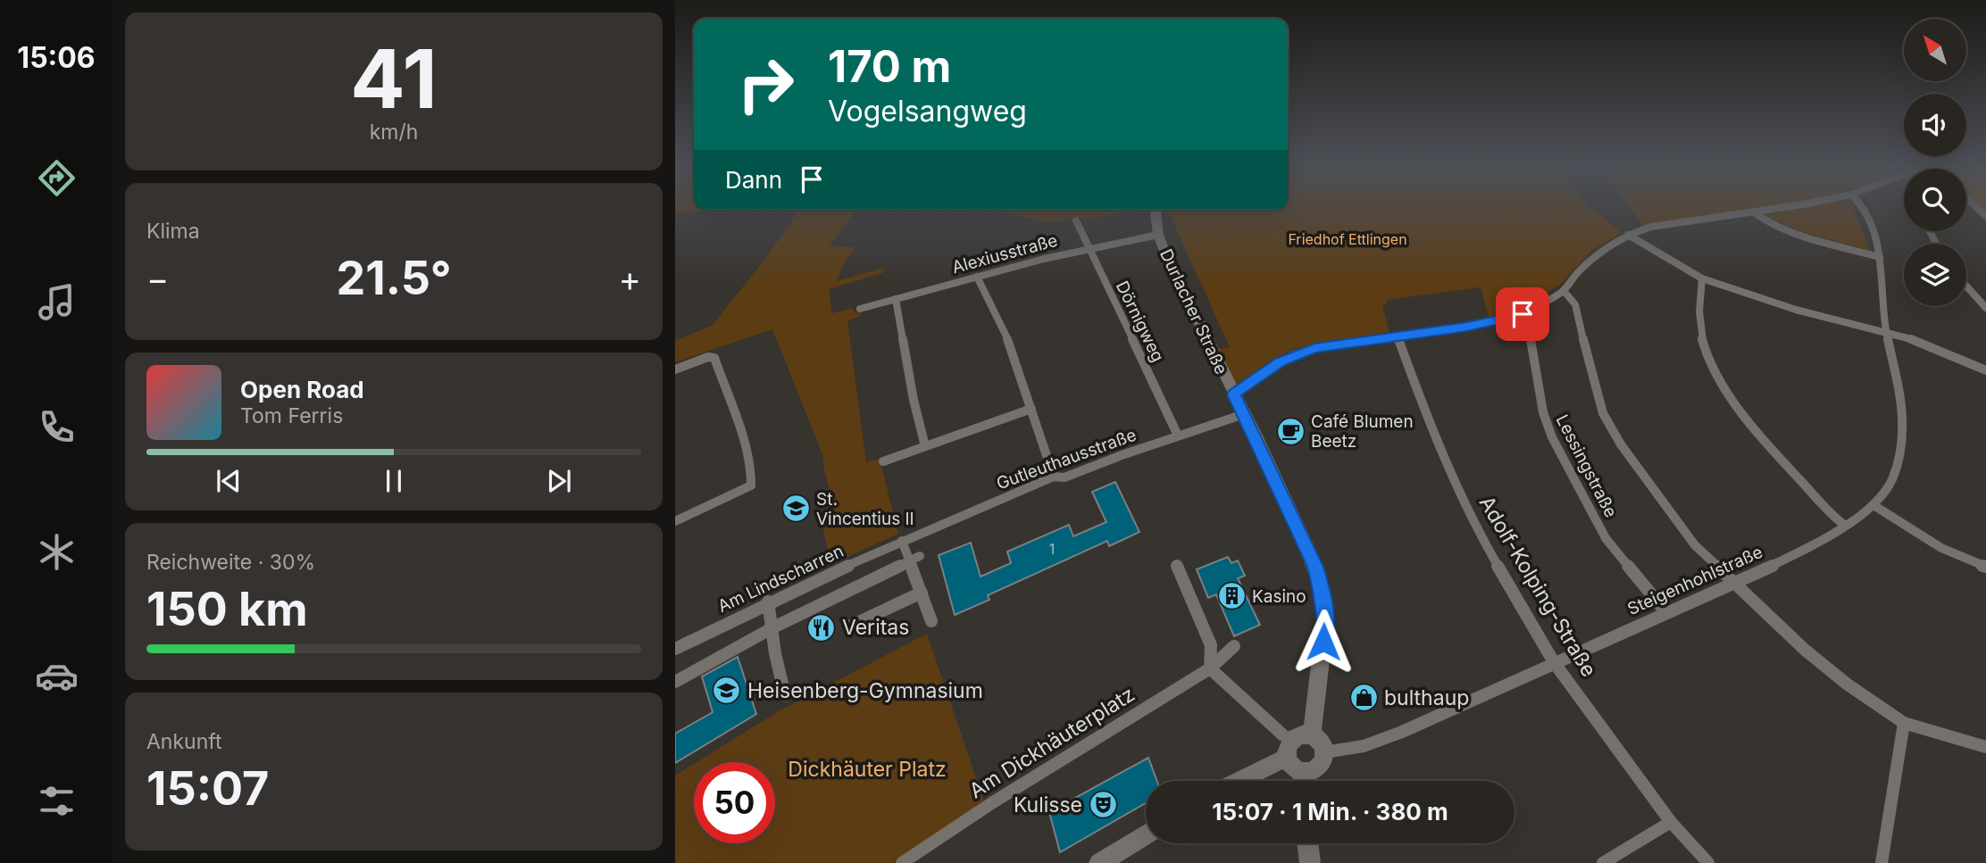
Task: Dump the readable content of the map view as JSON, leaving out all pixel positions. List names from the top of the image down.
{
  "streets": {
    "main road": ["Durlacher Straße"],
    "street": [
      "Alexiusstraße",
      "Dörnigweg",
      "Gutleuthausstraße",
      "Lessingstraße",
      "Am Lindscharren",
      "Steigenhohlstraße",
      "Adolf-Kolping-Straße",
      "Am Dickhäuterplatz"
    ]
  },
  "crossings": [
    ["Alexiusstraße", "Durlacher Straße"],
    ["Alexiusstraße", "Dörnigweg"],
    ["Durlacher Straße", "Gutleuthausstraße"],
    ["Dörnigweg", "Gutleuthausstraße"],
    ["Gutleuthausstraße", "Am Lindscharren"],
    ["Lessingstraße", "Steigenhohlstraße"],
    ["Steigenhohlstraße", "Adolf-Kolping-Straße"]
  ],
  "parks": ["Friedhof Ettlingen", "Dickhäuter Platz"],
  "places": {
    "cafe": ["Café Blumen Beetz"],
    "school or university": ["St. Vincentius II", "Heisenberg-Gymnasium"],
    "building": ["Kasino"],
    "restaurant": ["Veritas"],
    "shop": ["bulthaup"],
    "theatre": ["Kulisse"]
  },
  "house_numbers": ["1"],
  "north": "top left",
  "page": {
    "tabs": "15:06",
    "tile": [
      ["41", "km/h"],
      "Klima",
      ["Reichweite · 30%", "150 km"],
      ["Ankunft", "15:07"]
    ],
    "turn": ["170 m", "Vogelsangweg"],
    "then": "Dann",
    "heat": ["−", "21.5°", "+"],
    "song": ["Open Road", "Tom Ferris"],
    "limit": "50",
    "trip": "15:07 · 1 Min. · 380 m"
  }
}
